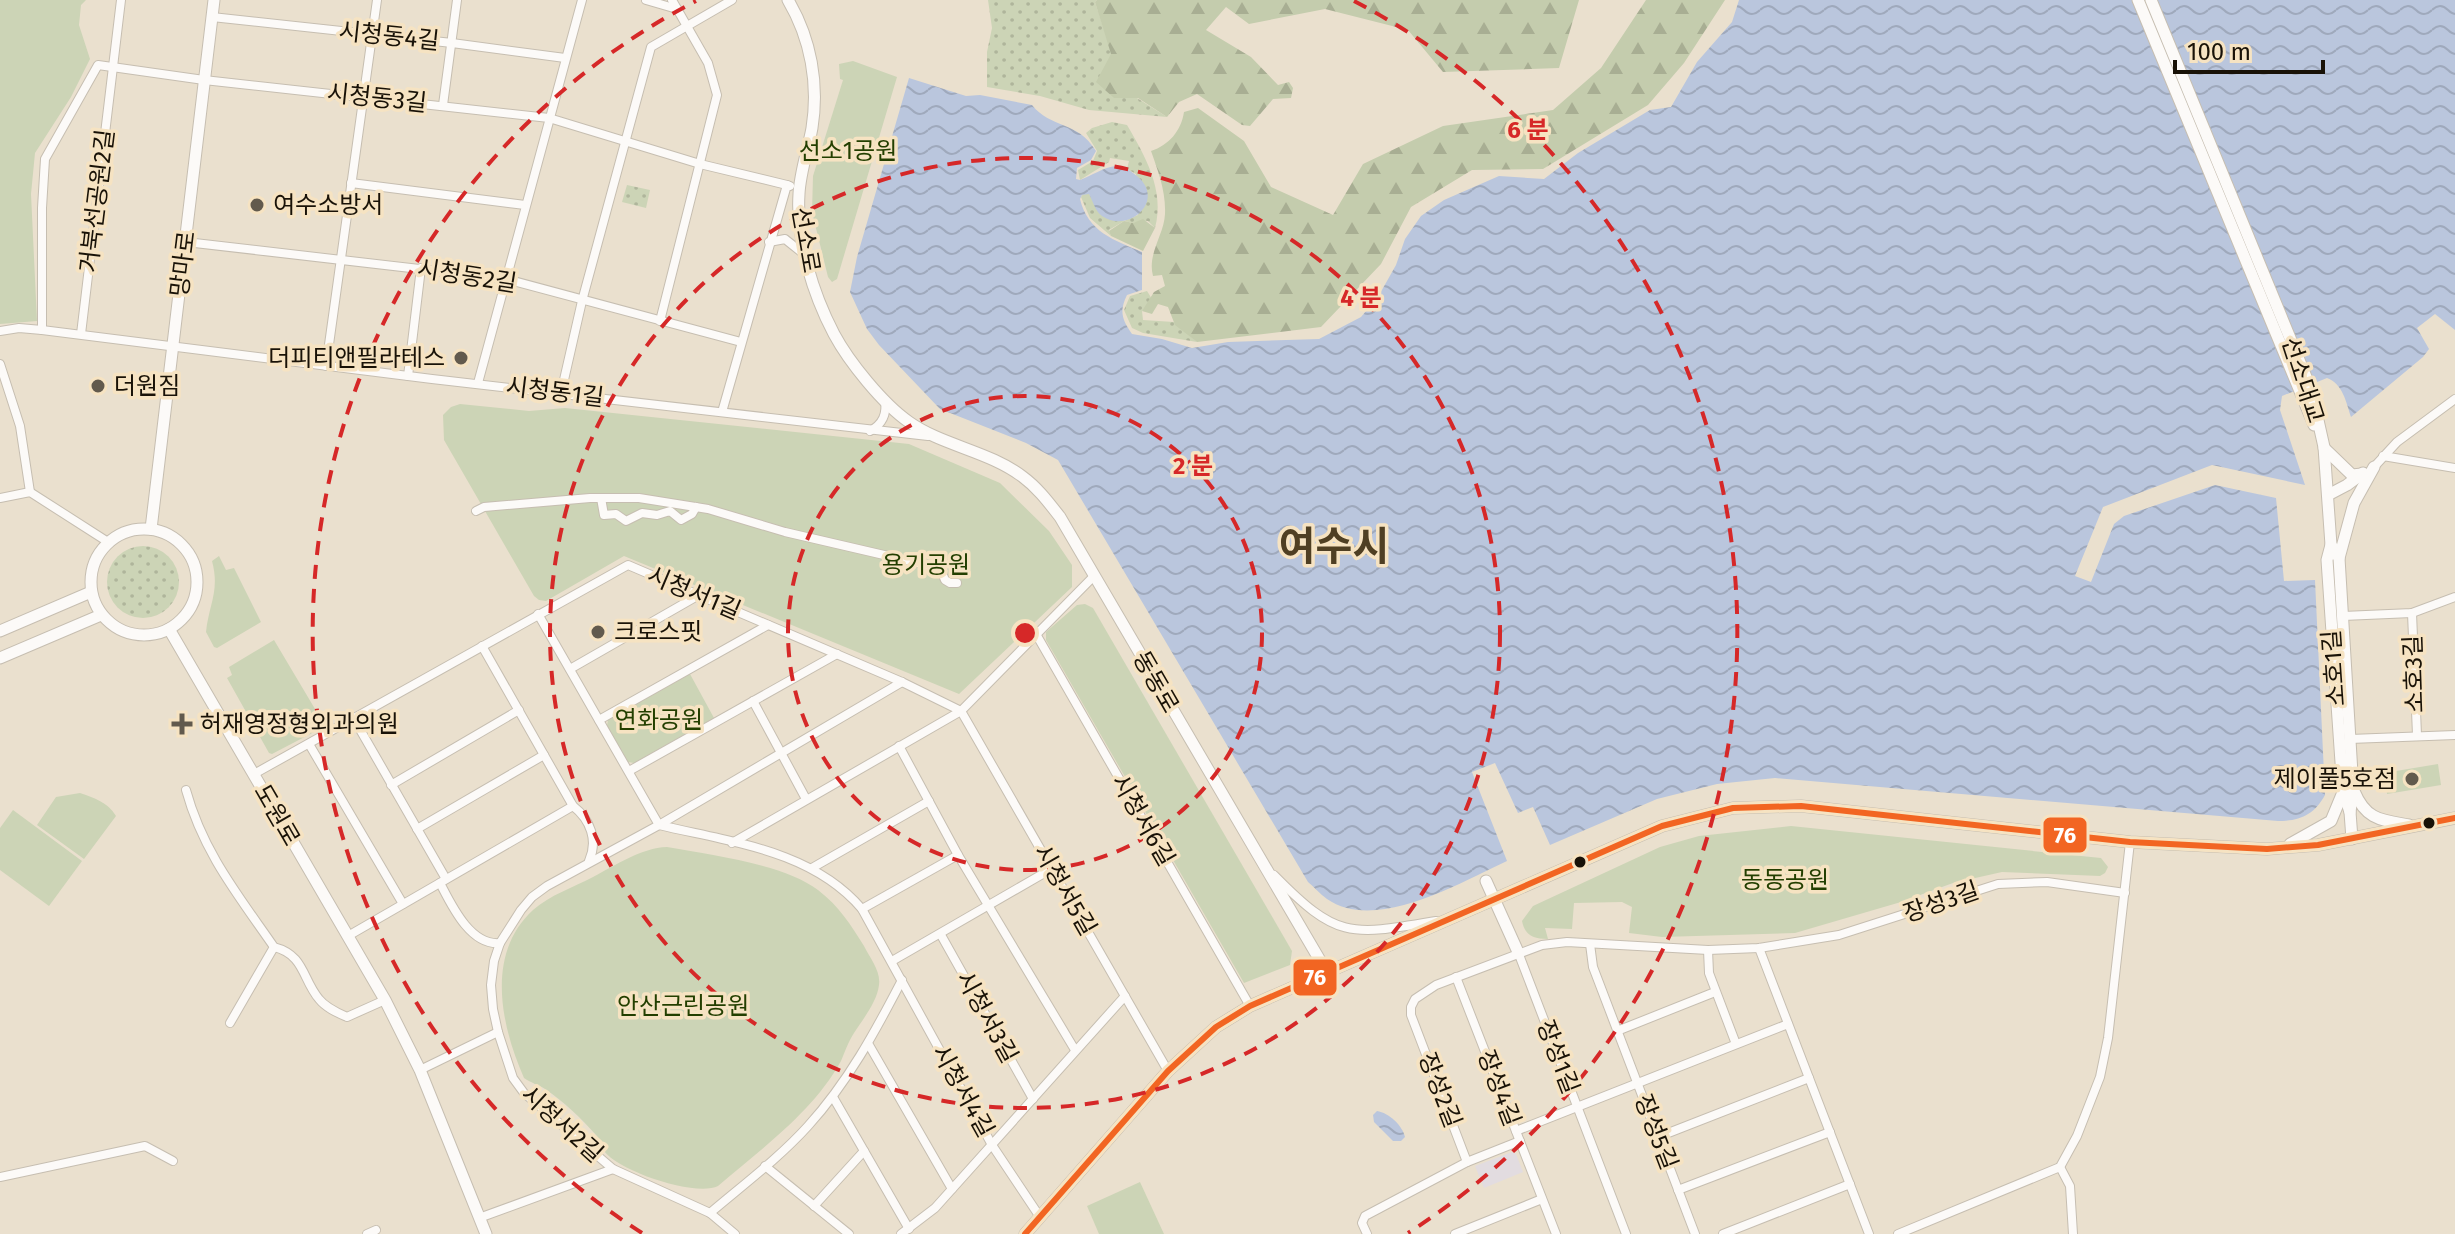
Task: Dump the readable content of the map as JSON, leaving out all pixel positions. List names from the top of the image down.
{
  "streets": {
    "street": [
      "시청동4길",
      "시청동3길",
      "거북선공원2길",
      "선소로",
      "망마로",
      "시청동2길",
      "선소대교",
      "시청동1길",
      "시청서1길",
      "소호1길",
      "소호3길",
      "동동로",
      "도원로",
      "시청서6길",
      "시청서5길",
      "장성3길",
      "시청서3길",
      "장성1길",
      "장성4길",
      "장성2길",
      "시청서4길",
      "시청서2길",
      "장성5길"
    ]
  },
  "crossings": [
    ["시청동4길", "망마로"],
    ["시청동3길", "선소로"],
    ["시청동3길", "망마로"],
    ["거북선공원2길", "시청동1길"],
    ["선소로", "시청동1길"],
    ["선소로", "동동로"],
    ["망마로", "시청동2길"],
    ["망마로", "시청동1길"],
    ["망마로", "도원로"],
    ["선소대교", "소호1길"],
    ["시청동1길", "동동로"],
    ["시청서1길", "도원로"],
    ["시청서1길", "시청서5길"],
    ["소호1길", "소호3길"],
    ["장성3길", "장성1길"],
    ["장성3길", "장성2길"],
    ["장성3길", "장성5길"],
    ["장성1길", "장성2길"],
    ["장성4길", "장성2길"],
    ["시청서4길", "시청서2길"]
  ],
  "districts": ["여수시"],
  "parks": [
    "선소1공원",
    "용기공원",
    "연화공원",
    "동동공원",
    "안산근린공원"
  ],
  "places": {
    "other": [
      "여수소방서",
      "더피티앤필라테스",
      "더원짐",
      "크로스핏",
      "제이풀5호점"
    ],
    "health": ["허재영정형외과의원"]
  },
  "lines": ["transit line 76"],
  "scale_bar": "100 m",
  "rings": ["6 분", "4 분", "2 분"]
}
